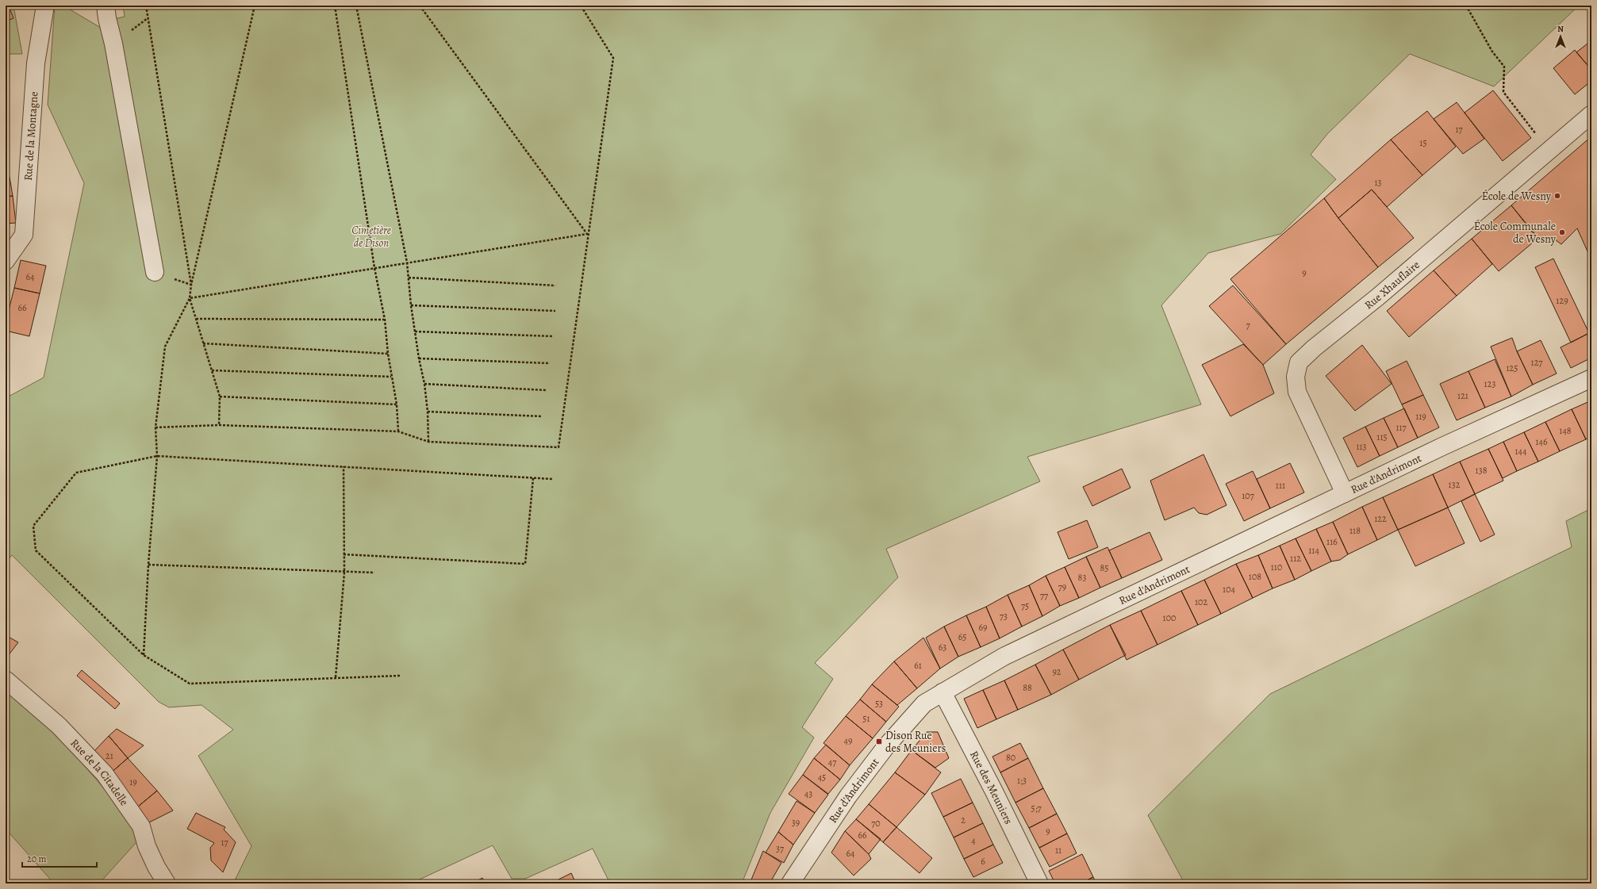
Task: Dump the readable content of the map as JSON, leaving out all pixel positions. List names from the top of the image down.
{
  "streets": {
    "street": [
      "Rue de la Montagne",
      "Rue Xhauflaire",
      "Rue d'Andrimont",
      "Rue de la Citadelle",
      "Rue des Meuniers"
    ]
  },
  "crossings": [
    ["Rue Xhauflaire", "Rue d'Andrimont"],
    ["Rue d'Andrimont", "Rue des Meuniers"]
  ],
  "parks": ["Cimetière de Dison"],
  "places": {
    "other": ["École de Wesny", "École Communale de Wesny"],
    "transit": ["Dison Rue des Meuniers"]
  },
  "house_numbers": [
    "17",
    "15",
    "13",
    "9",
    "64",
    "129",
    "66",
    "7",
    "127",
    "125",
    "123",
    "121",
    "119",
    "117",
    "148",
    "115",
    "146",
    "113",
    "144",
    "138",
    "132",
    "111",
    "107",
    "122",
    "118",
    "116",
    "114",
    "112",
    "110",
    "85",
    "108",
    "83",
    "79",
    "104",
    "77",
    "102",
    "75",
    "73",
    "100",
    "69",
    "65",
    "63",
    "61",
    "92",
    "88",
    "53",
    "51",
    "49",
    "21",
    "80",
    "47",
    "45",
    "1;3",
    "19",
    "43",
    "5;7",
    "2",
    "39",
    "70",
    "9",
    "66",
    "4",
    "17",
    "37",
    "11",
    "64",
    "6"
  ],
  "scale_bar": "20 m",
  "north": "top"
}
